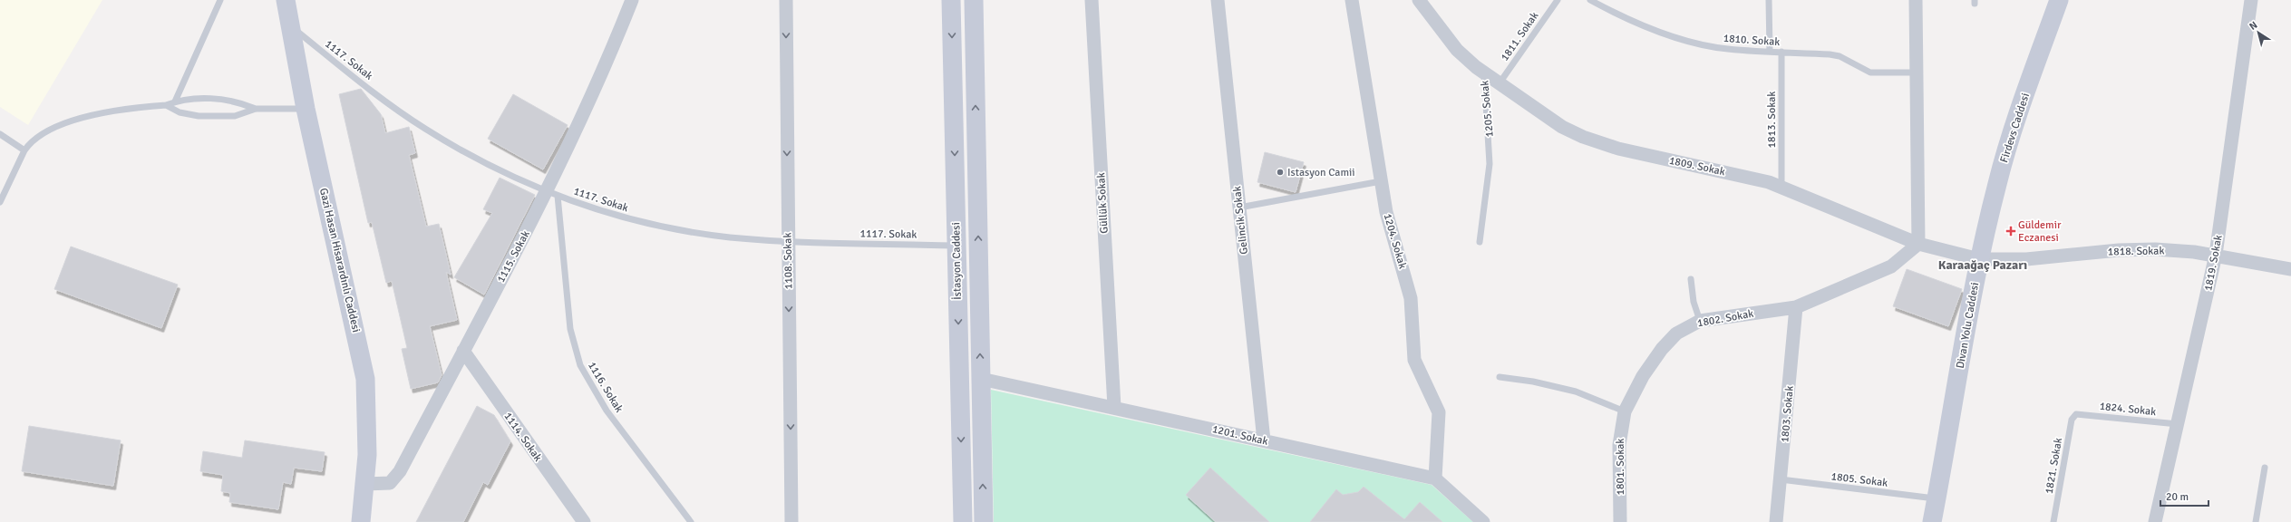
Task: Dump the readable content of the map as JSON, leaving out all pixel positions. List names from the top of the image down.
{
  "streets": {
    "street": [
      "1205. Sokak",
      "Firdevs Caddesi",
      "1809. Sokak",
      "Güllük Sokak",
      "Gelincik Sokak",
      "1204. Sokak",
      "1818. Sokak",
      "1115. Sokak",
      "Gazi Hasan Hisarardınlı Caddesi",
      "1108. Sokak",
      "İstasyon Caddesi",
      "1819. Sokak",
      "1802. Sokak",
      "Divan Yolu Caddesi",
      "1803. Sokak",
      "1201. Sokak",
      "1114. Sokak",
      "1801. Sokak"
    ],
    "lane": [
      "1811. Sokak",
      "1810. Sokak",
      "1117. Sokak",
      "1813. Sokak",
      "1116. Sokak",
      "1824. Sokak",
      "1821. Sokak",
      "1805. Sokak"
    ]
  },
  "crossings": [
    ["1811. Sokak", "1809. Sokak"],
    ["1810. Sokak", "1813. Sokak"],
    ["1117. Sokak", "1115. Sokak"],
    ["1117. Sokak", "Gazi Hasan Hisarardınlı Caddesi"],
    ["1117. Sokak", "1108. Sokak"],
    ["1117. Sokak", "İstasyon Caddesi"],
    ["1117. Sokak", "1116. Sokak"],
    ["1205. Sokak", "1809. Sokak"],
    ["1813. Sokak", "1809. Sokak"],
    ["Firdevs Caddesi", "1818. Sokak"],
    ["Firdevs Caddesi", "Divan Yolu Caddesi"],
    ["1809. Sokak", "1802. Sokak"],
    ["Güllük Sokak", "1201. Sokak"],
    ["Gelincik Sokak", "1201. Sokak"],
    ["1204. Sokak", "1201. Sokak"],
    ["1818. Sokak", "1819. Sokak"],
    ["1818. Sokak", "Divan Yolu Caddesi"],
    ["1115. Sokak", "Gazi Hasan Hisarardınlı Caddesi"],
    ["1115. Sokak", "1116. Sokak"],
    ["1115. Sokak", "1114. Sokak"],
    ["İstasyon Caddesi", "1201. Sokak"],
    ["1819. Sokak", "1824. Sokak"],
    ["1802. Sokak", "1803. Sokak"],
    ["1802. Sokak", "1801. Sokak"],
    ["Divan Yolu Caddesi", "1805. Sokak"],
    ["1824. Sokak", "1821. Sokak"],
    ["1803. Sokak", "1805. Sokak"]
  ],
  "one_way": ["1108. Sokak"],
  "districts": ["Karaağaç Pazarı"],
  "places": {
    "other": ["Istasyon Camii"],
    "health": ["Güldemir Eczanesi"]
  },
  "scale_bar": "20 m",
  "north": "top left"
}
